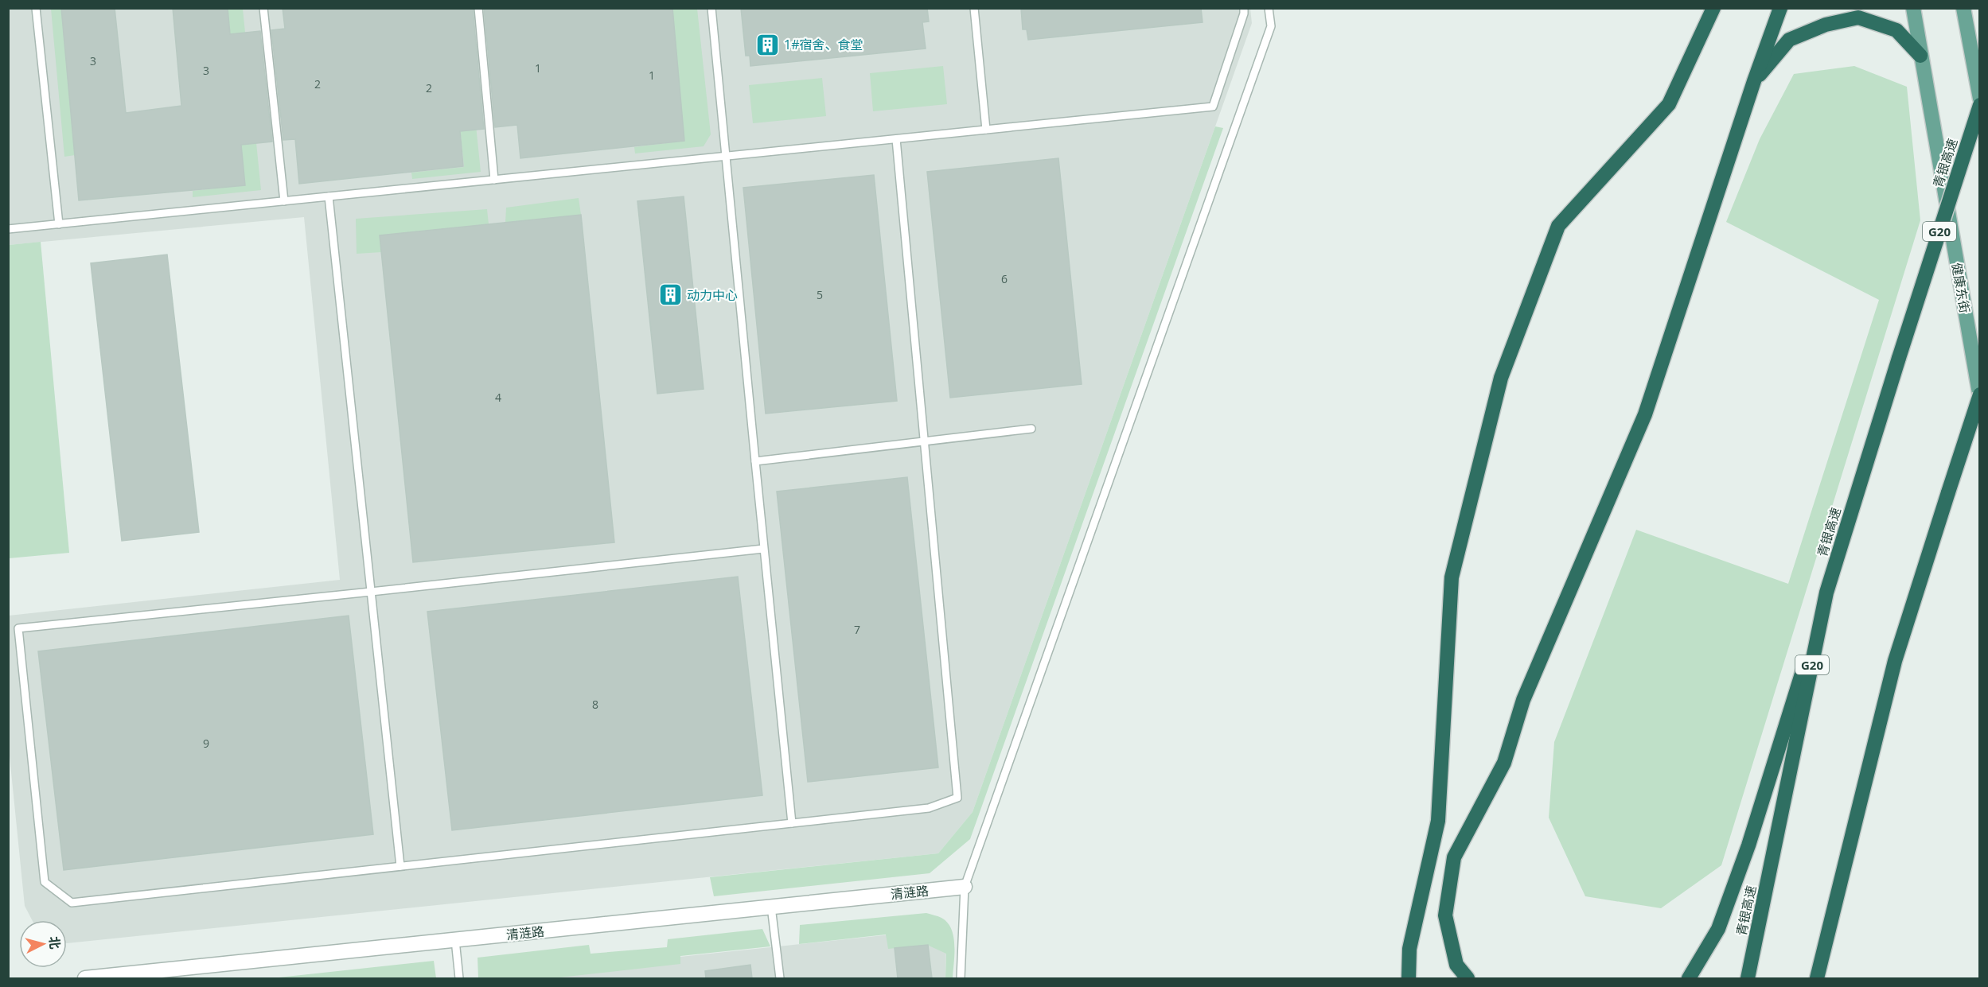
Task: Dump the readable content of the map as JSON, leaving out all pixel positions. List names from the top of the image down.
{
  "streets": {
    "highway": ["青银高速", "G20"],
    "main road": ["健康东街"],
    "street": ["清涟路"]
  },
  "places": {
    "building": ["1#宿舍、食堂", "动力中心"]
  },
  "house_numbers": [
    "3",
    "1",
    "3",
    "1",
    "2",
    "2",
    "6",
    "5",
    "4",
    "7",
    "8",
    "9"
  ],
  "north": "right"
}
